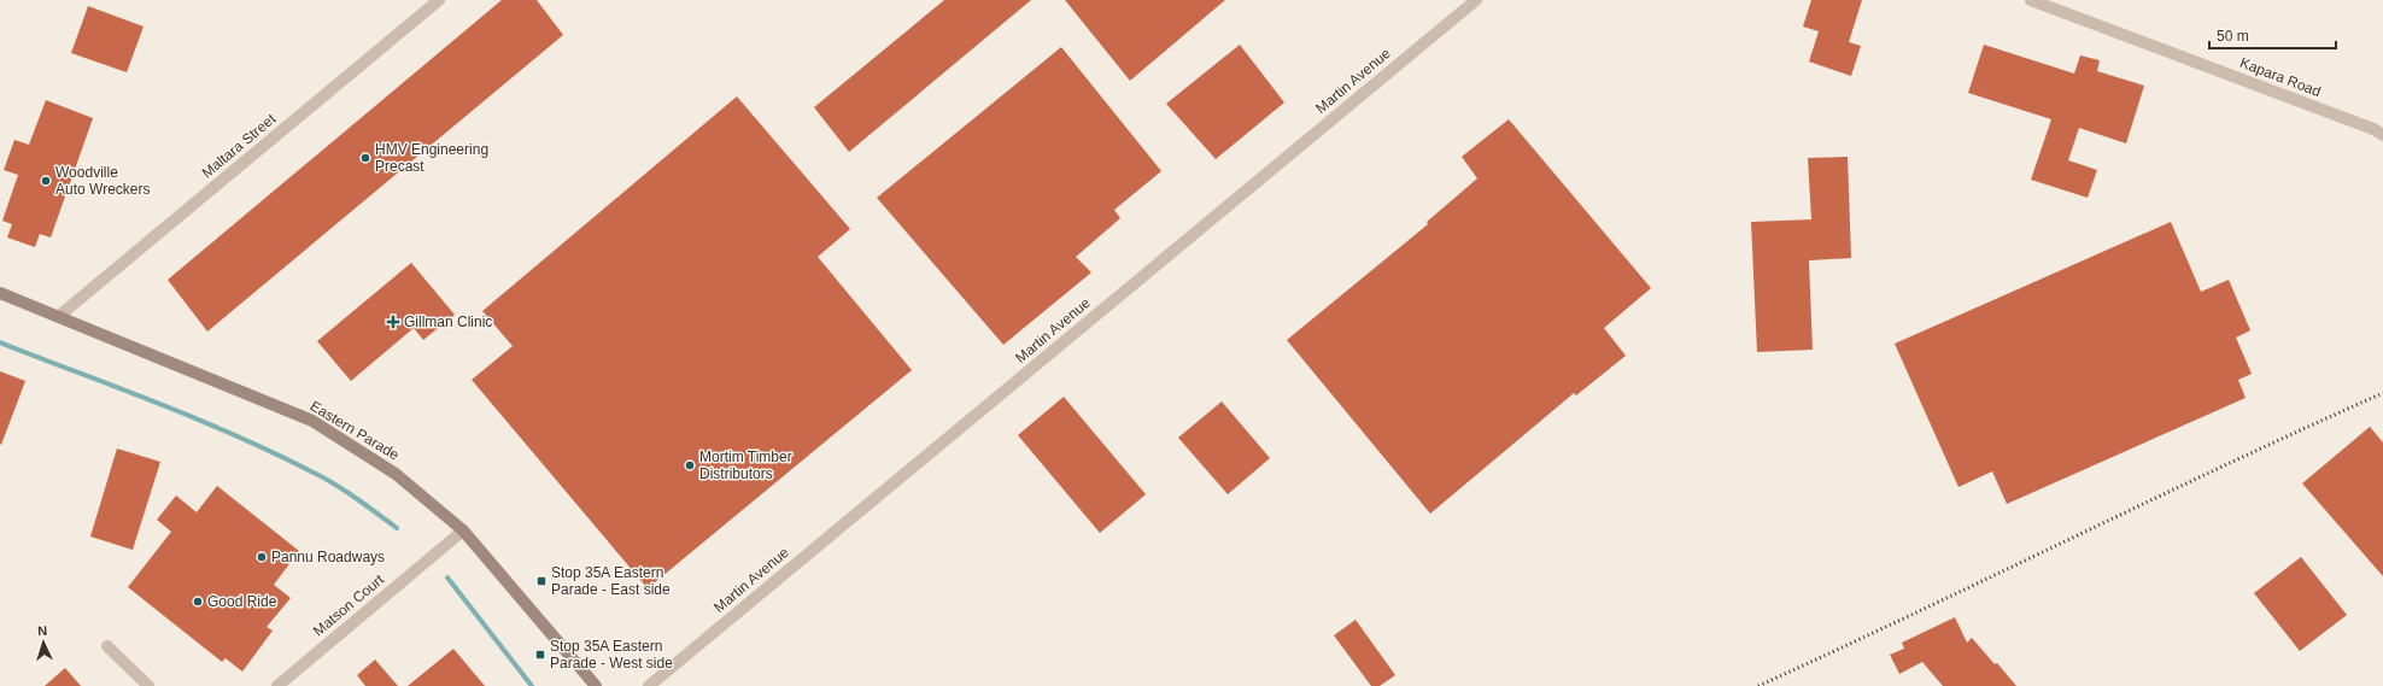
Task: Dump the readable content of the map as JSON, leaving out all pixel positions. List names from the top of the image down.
{
  "streets": {
    "main road": ["Eastern Parade"],
    "street": [
      "Kapara Road",
      "Martin Avenue",
      "Maltara Street",
      "Matson Court"
    ]
  },
  "crossings": [
    ["Maltara Street", "Eastern Parade"],
    ["Eastern Parade", "Matson Court"]
  ],
  "places": {
    "other": [
      "HMV Engineering Precast",
      "Woodville Auto Wreckers",
      "Mortim Timber Distributors",
      "Pannu Roadways",
      "Good Ride"
    ],
    "health": ["Gillman Clinic"],
    "transit": ["Stop 35A Eastern Parade - East side", "Stop 35A Eastern Parade - West side"]
  },
  "scale_bar": "50 m",
  "north": "top"
}
